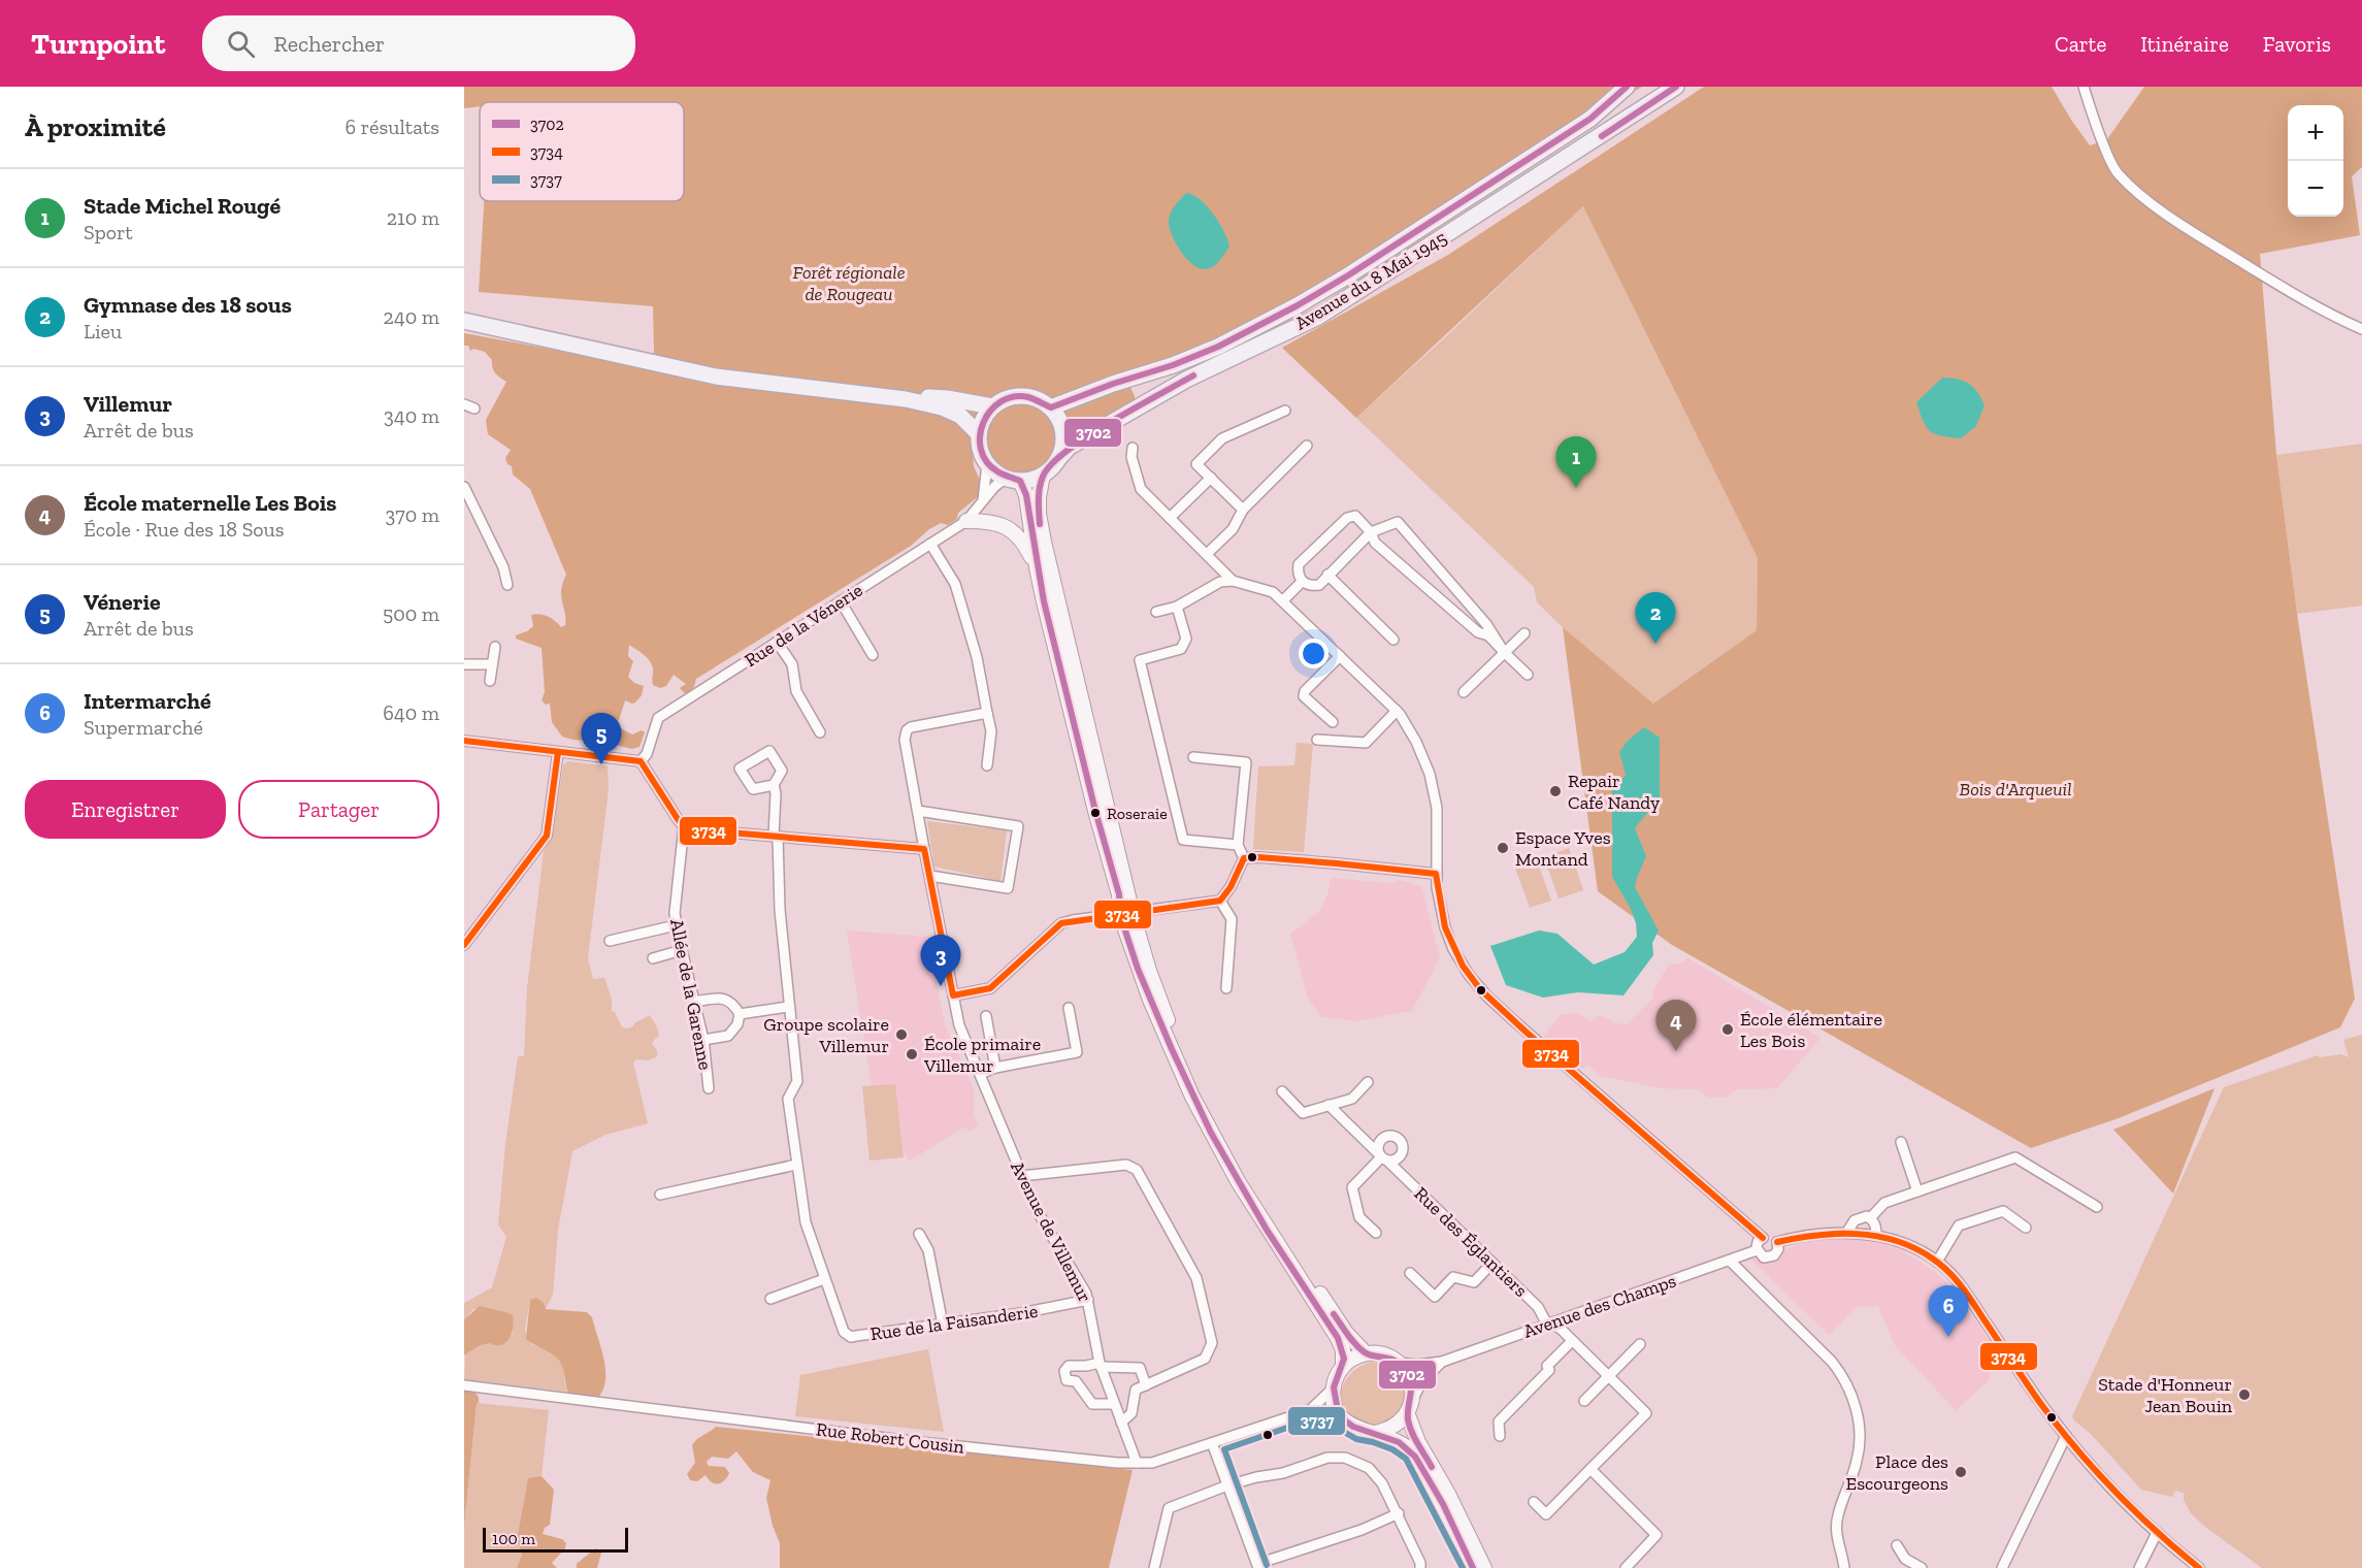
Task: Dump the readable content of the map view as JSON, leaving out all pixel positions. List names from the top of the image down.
{
  "streets": {
    "main road": ["Avenue du 8 Mai 1945"],
    "street": [
      "Rue de la Vénerie",
      "Allée de la Garenne",
      "Avenue de Villemur",
      "Rue des Églantiers",
      "Avenue des Champs",
      "Rue de la Faisanderie",
      "Rue Robert Cousin"
    ]
  },
  "crossings": [
    ["Avenue du 8 Mai 1945", "Rue de la Vénerie"],
    ["Avenue de Villemur", "Rue de la Faisanderie"],
    ["Avenue de Villemur", "Rue Robert Cousin"],
    ["Rue des Églantiers", "Avenue des Champs"],
    ["Avenue des Champs", "Rue Robert Cousin"]
  ],
  "parks": ["Forêt régionale de Rougeau", "Bois d'Arqueuil"],
  "places": [
    "Repair Café Nandy",
    "Roseraie",
    "Espace Yves Montand",
    "École élémentaire Les Bois",
    "Groupe scolaire Villemur",
    "École primaire Villemur",
    "Stade d'Honneur Jean Bouin",
    "Place des Escourgeons"
  ],
  "lines": ["transit line 3702", "transit line 3734", "transit line 3737"],
  "legend": ["3702", "3734", "3737"],
  "scale_bar": "100 m",
  "page": {
    "header": "Turnpoint",
    "search": "Rechercher",
    "nav": ["Carte", "Itinéraire", "Favoris"],
    "heading": ["À proximité", "6 résultats"],
    "map_buttons": ["+", "−"],
    "list": [
      {
        "mark": "1",
        "name": "Stade Michel Rougé",
        "note": "Sport",
        "value": "210 m"
      },
      {
        "mark": "2",
        "name": "Gymnase des 18 sous",
        "note": "Lieu",
        "value": "240 m"
      },
      {
        "mark": "3",
        "name": "Villemur",
        "note": "Arrêt de bus",
        "value": "340 m"
      },
      {
        "mark": "4",
        "name": "École maternelle Les Bois",
        "note": "École · Rue des 18 Sous",
        "value": "370 m"
      },
      {
        "mark": "5",
        "name": "Vénerie",
        "note": "Arrêt de bus",
        "value": "500 m"
      },
      {
        "mark": "6",
        "name": "Intermarché",
        "note": "Supermarché",
        "value": "640 m"
      }
    ],
    "pins": [
      "1",
      "2",
      "5",
      "3",
      "4",
      "6"
    ],
    "buttons": ["Enregistrer", "Partager"],
    "scale": "100 m"
  }
}
